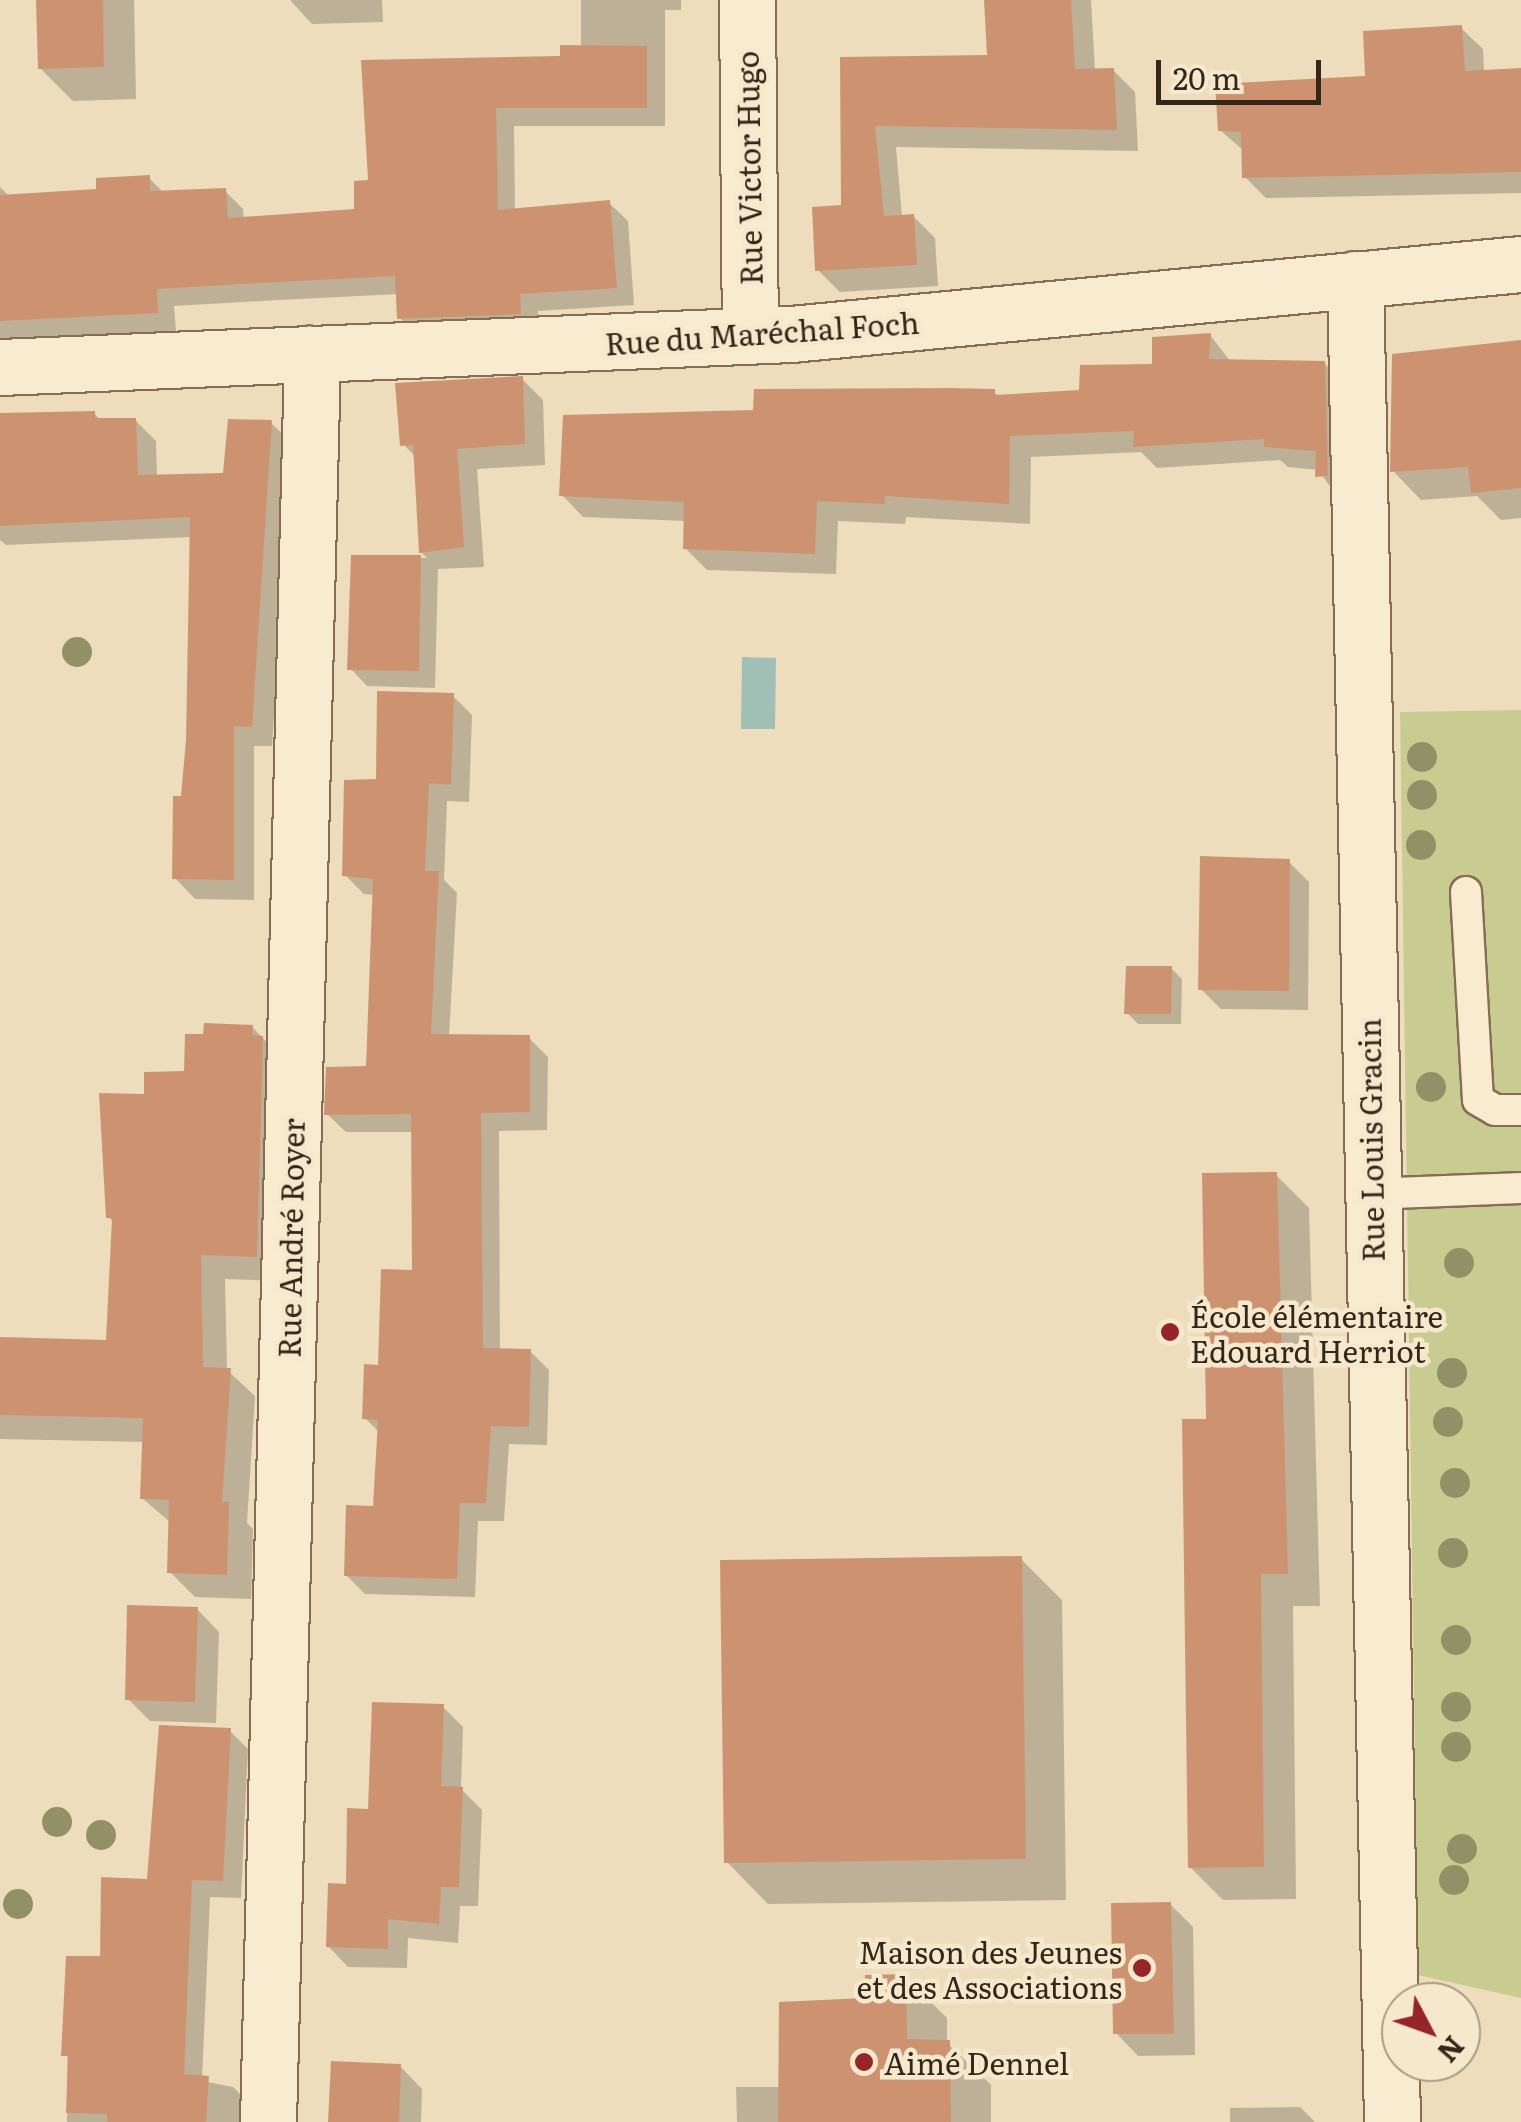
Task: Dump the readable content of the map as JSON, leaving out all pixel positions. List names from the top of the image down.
{
  "streets": {
    "street": [
      "Rue Victor Hugo",
      "Rue du Maréchal Foch",
      "Rue Louis Gracin",
      "Rue André Royer"
    ]
  },
  "crossings": [
    ["Rue Victor Hugo", "Rue du Maréchal Foch"],
    ["Rue du Maréchal Foch", "Rue Louis Gracin"],
    ["Rue du Maréchal Foch", "Rue André Royer"]
  ],
  "places": ["École élémentaire Edouard Herriot", "Maison des Jeunes et des Associations", "Aimé Dennel"],
  "scale_bar": "20 m",
  "north": "bottom right"
}
